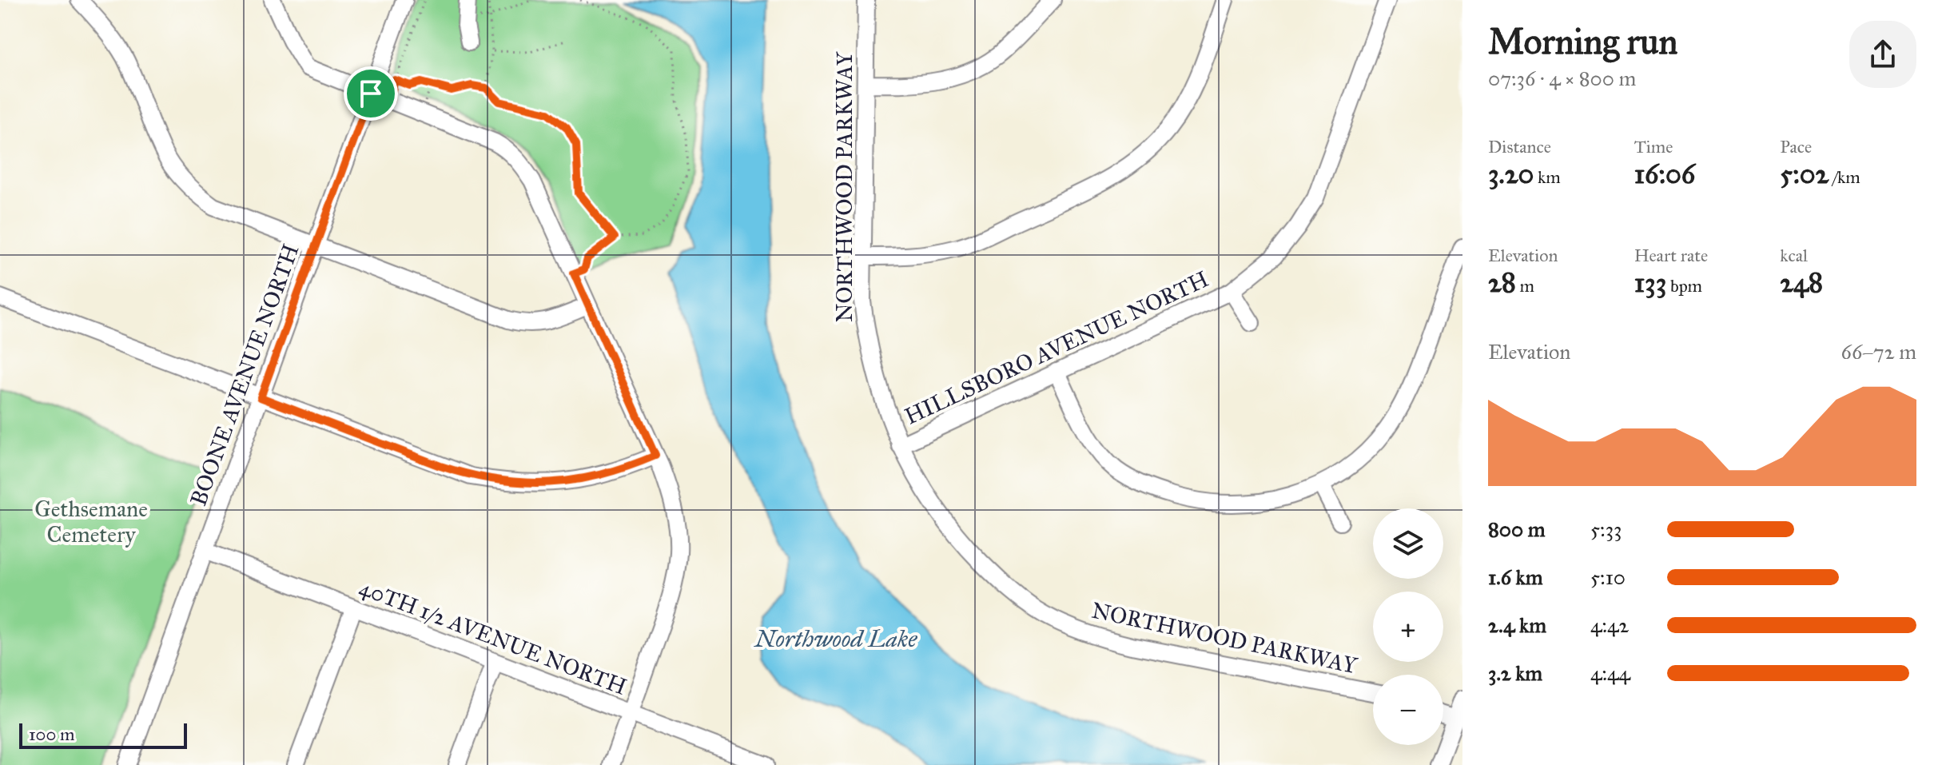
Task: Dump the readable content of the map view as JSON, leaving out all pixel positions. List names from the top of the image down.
{
  "streets": {
    "street": [
      "NORTHWOOD PARKWAY",
      "HILLSBORO AVENUE NORTH",
      "BOONE AVENUE NORTH",
      "40TH 1/2 AVENUE NORTH"
    ]
  },
  "crossings": [
    ["NORTHWOOD PARKWAY", "HILLSBORO AVENUE NORTH"],
    ["BOONE AVENUE NORTH", "40TH 1/2 AVENUE NORTH"]
  ],
  "water": ["Northwood Lake"],
  "parks": ["Gethsemane Cemetery"],
  "scale_bar": "100 m",
  "page": {
    "heading": ["Morning run", "07:36 · 4 × 800 m"],
    "stats": [
      ["Distance", "3.20 km"],
      ["Time", "16:06"],
      ["Pace", "5:02 /km"],
      ["Elevation", "28 m"],
      ["Heart rate", "133 bpm"],
      ["kcal", "248"]
    ],
    "chart": ["Elevation", "66–72 m"],
    "list": [
      {
        "name": "800 m",
        "note": "5:33"
      },
      {
        "name": "1.6 km",
        "note": "5:10"
      },
      {
        "name": "2.4 km",
        "note": "4:42"
      },
      {
        "name": "3.2 km",
        "note": "4:44"
      }
    ],
    "map_buttons": ["+", "−"],
    "scale": "100 m"
  }
}
